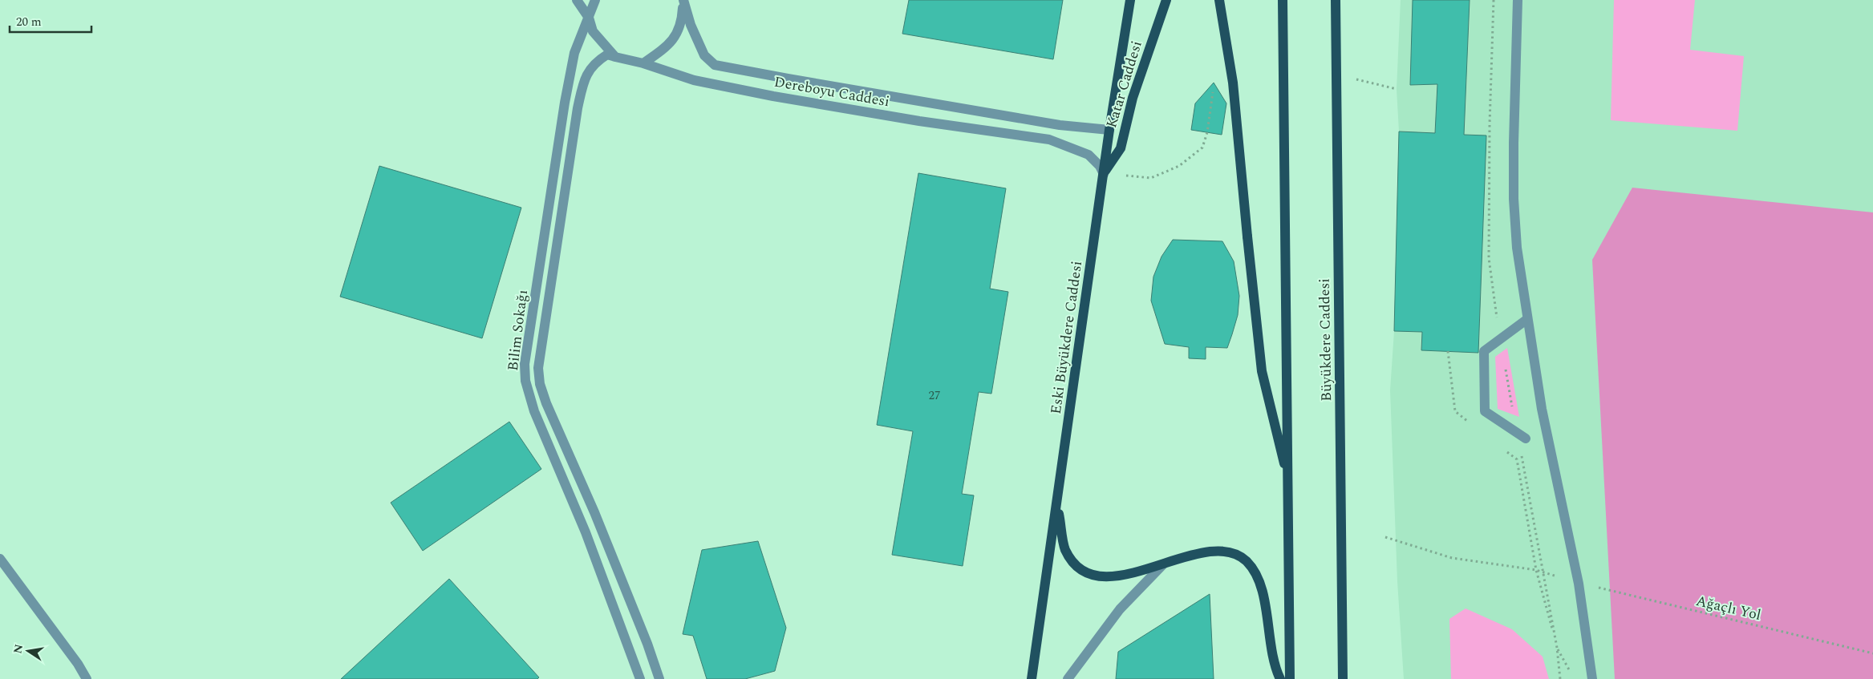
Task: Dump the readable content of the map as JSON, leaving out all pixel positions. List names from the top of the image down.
{
  "streets": {
    "main road": ["Katar Caddesi", "Eski Büyükdere Caddesi", "Büyükdere Caddesi"],
    "street": ["Dereboyu Caddesi", "Bilim Sokağı"],
    "path": ["Ağaçlı Yol"]
  },
  "crossings": [
    ["Katar Caddesi", "Dereboyu Caddesi"],
    ["Katar Caddesi", "Eski Büyükdere Caddesi"],
    ["Dereboyu Caddesi", "Bilim Sokağı"],
    ["Dereboyu Caddesi", "Eski Büyükdere Caddesi"]
  ],
  "house_numbers": ["27"],
  "scale_bar": "20 m",
  "north": "left"
}
